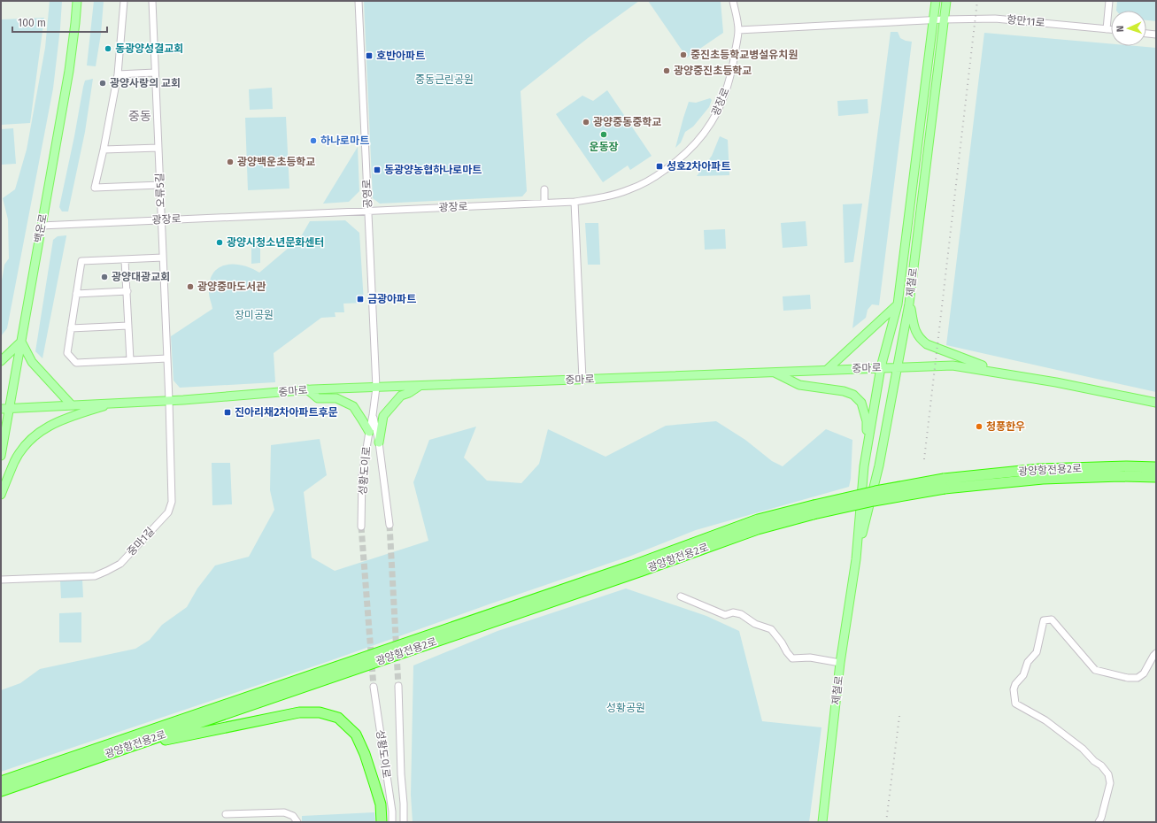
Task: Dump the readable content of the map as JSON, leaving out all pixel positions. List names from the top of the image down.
{
  "streets": {
    "highway": ["광양항전용2로"],
    "main road": ["백운로", "제철로", "중마로"],
    "street": [
      "항만11로",
      "광장로",
      "오류5길",
      "공영로",
      "성황도이로",
      "중마1길"
    ]
  },
  "crossings": [
    ["항만11로", "광장로"],
    ["항만11로", "제철로"],
    ["광장로", "오류5길"],
    ["광장로", "공영로"],
    ["광장로", "백운로"],
    ["오류5길", "중마로"],
    ["오류5길", "중마1길"],
    ["공영로", "중마로"],
    ["공영로", "성황도이로"],
    ["백운로", "중마로"],
    ["제철로", "중마로"],
    ["중마로", "성황도이로"],
    ["중마로", "중마1길"]
  ],
  "districts": ["중동"],
  "parks": ["중동근린공원", "장미공원", "성황공원"],
  "places": {
    "other": [
      "동광양성결교회",
      "중진초등학교병설유치원",
      "광양중진초등학교",
      "광양사랑의 교회",
      "광양중동중학교",
      "운동장",
      "하나로마트",
      "광양백운초등학교",
      "광양시청소년문화센터",
      "광양대광교회",
      "광양중마도서관",
      "청풍한우"
    ],
    "transit": [
      "호반아파트",
      "성호2차아파트",
      "동광양농협하나로마트",
      "금광아파트",
      "진아리채2차아파트후문"
    ]
  },
  "scale_bar": "100 m",
  "north": "left"
}
